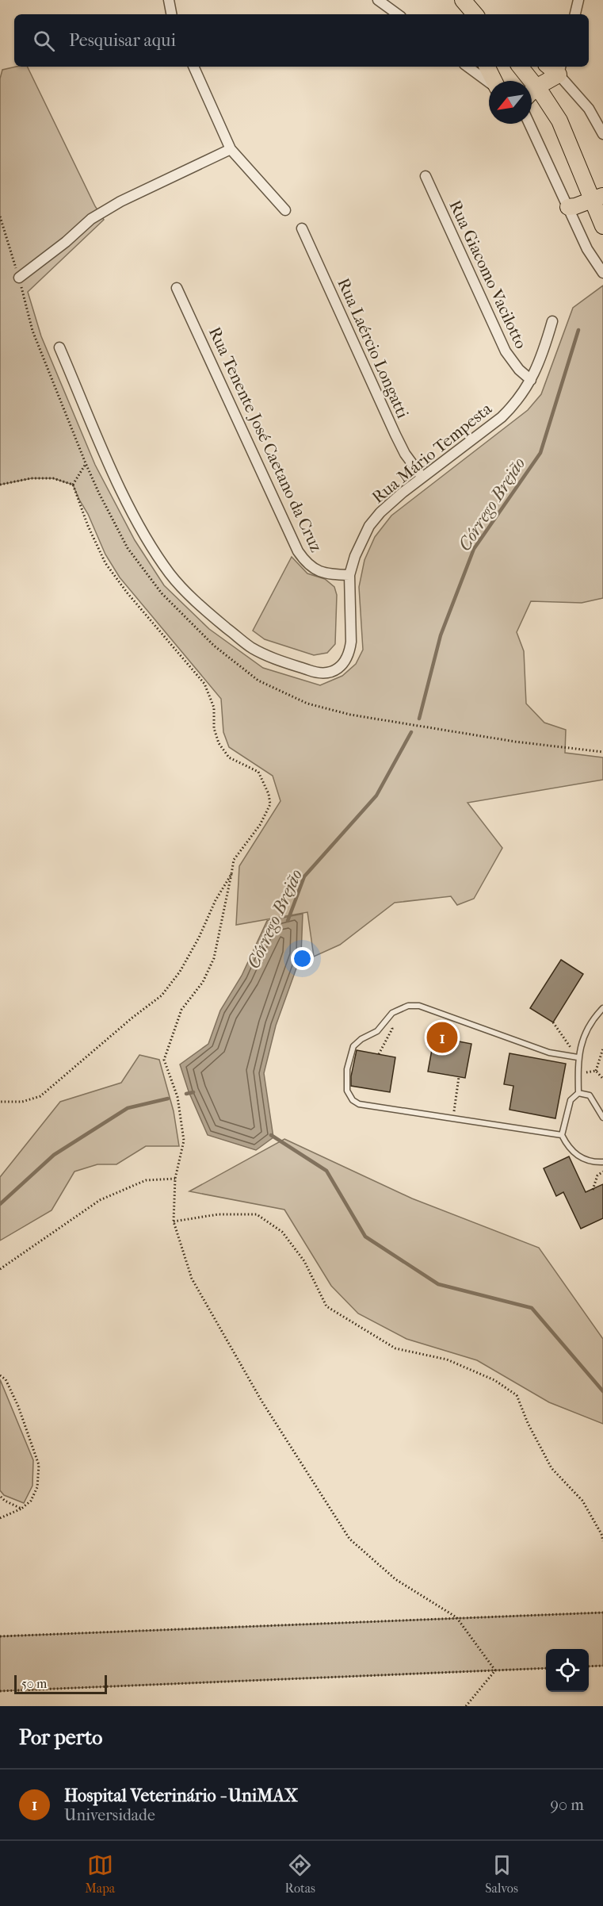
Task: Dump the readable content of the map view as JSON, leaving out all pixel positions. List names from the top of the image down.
{
  "streets": {
    "street": [
      "Rua Giacomo Vacilotto",
      "Rua Laércio Longatti",
      "Rua Tenente José Caetano da Cruz",
      "Rua Mário Tempesta"
    ]
  },
  "crossings": [
    ["Rua Giacomo Vacilotto", "Rua Mário Tempesta"],
    ["Rua Laércio Longatti", "Rua Mário Tempesta"],
    ["Rua Tenente José Caetano da Cruz", "Rua Mário Tempesta"]
  ],
  "water": ["Córrego Brejão"],
  "scale_bar": "50 m",
  "north": "bottom left",
  "page": {
    "search": "Pesquisar aqui",
    "pins": "1",
    "scale": "50 m",
    "heading": "Por perto",
    "list": [
      {
        "mark": "1",
        "name": "Hospital Veterinário - UniMAX",
        "note": "Universidade",
        "value": "90 m"
      }
    ],
    "nav": ["Mapa", "Rotas", "Salvos"]
  }
}
